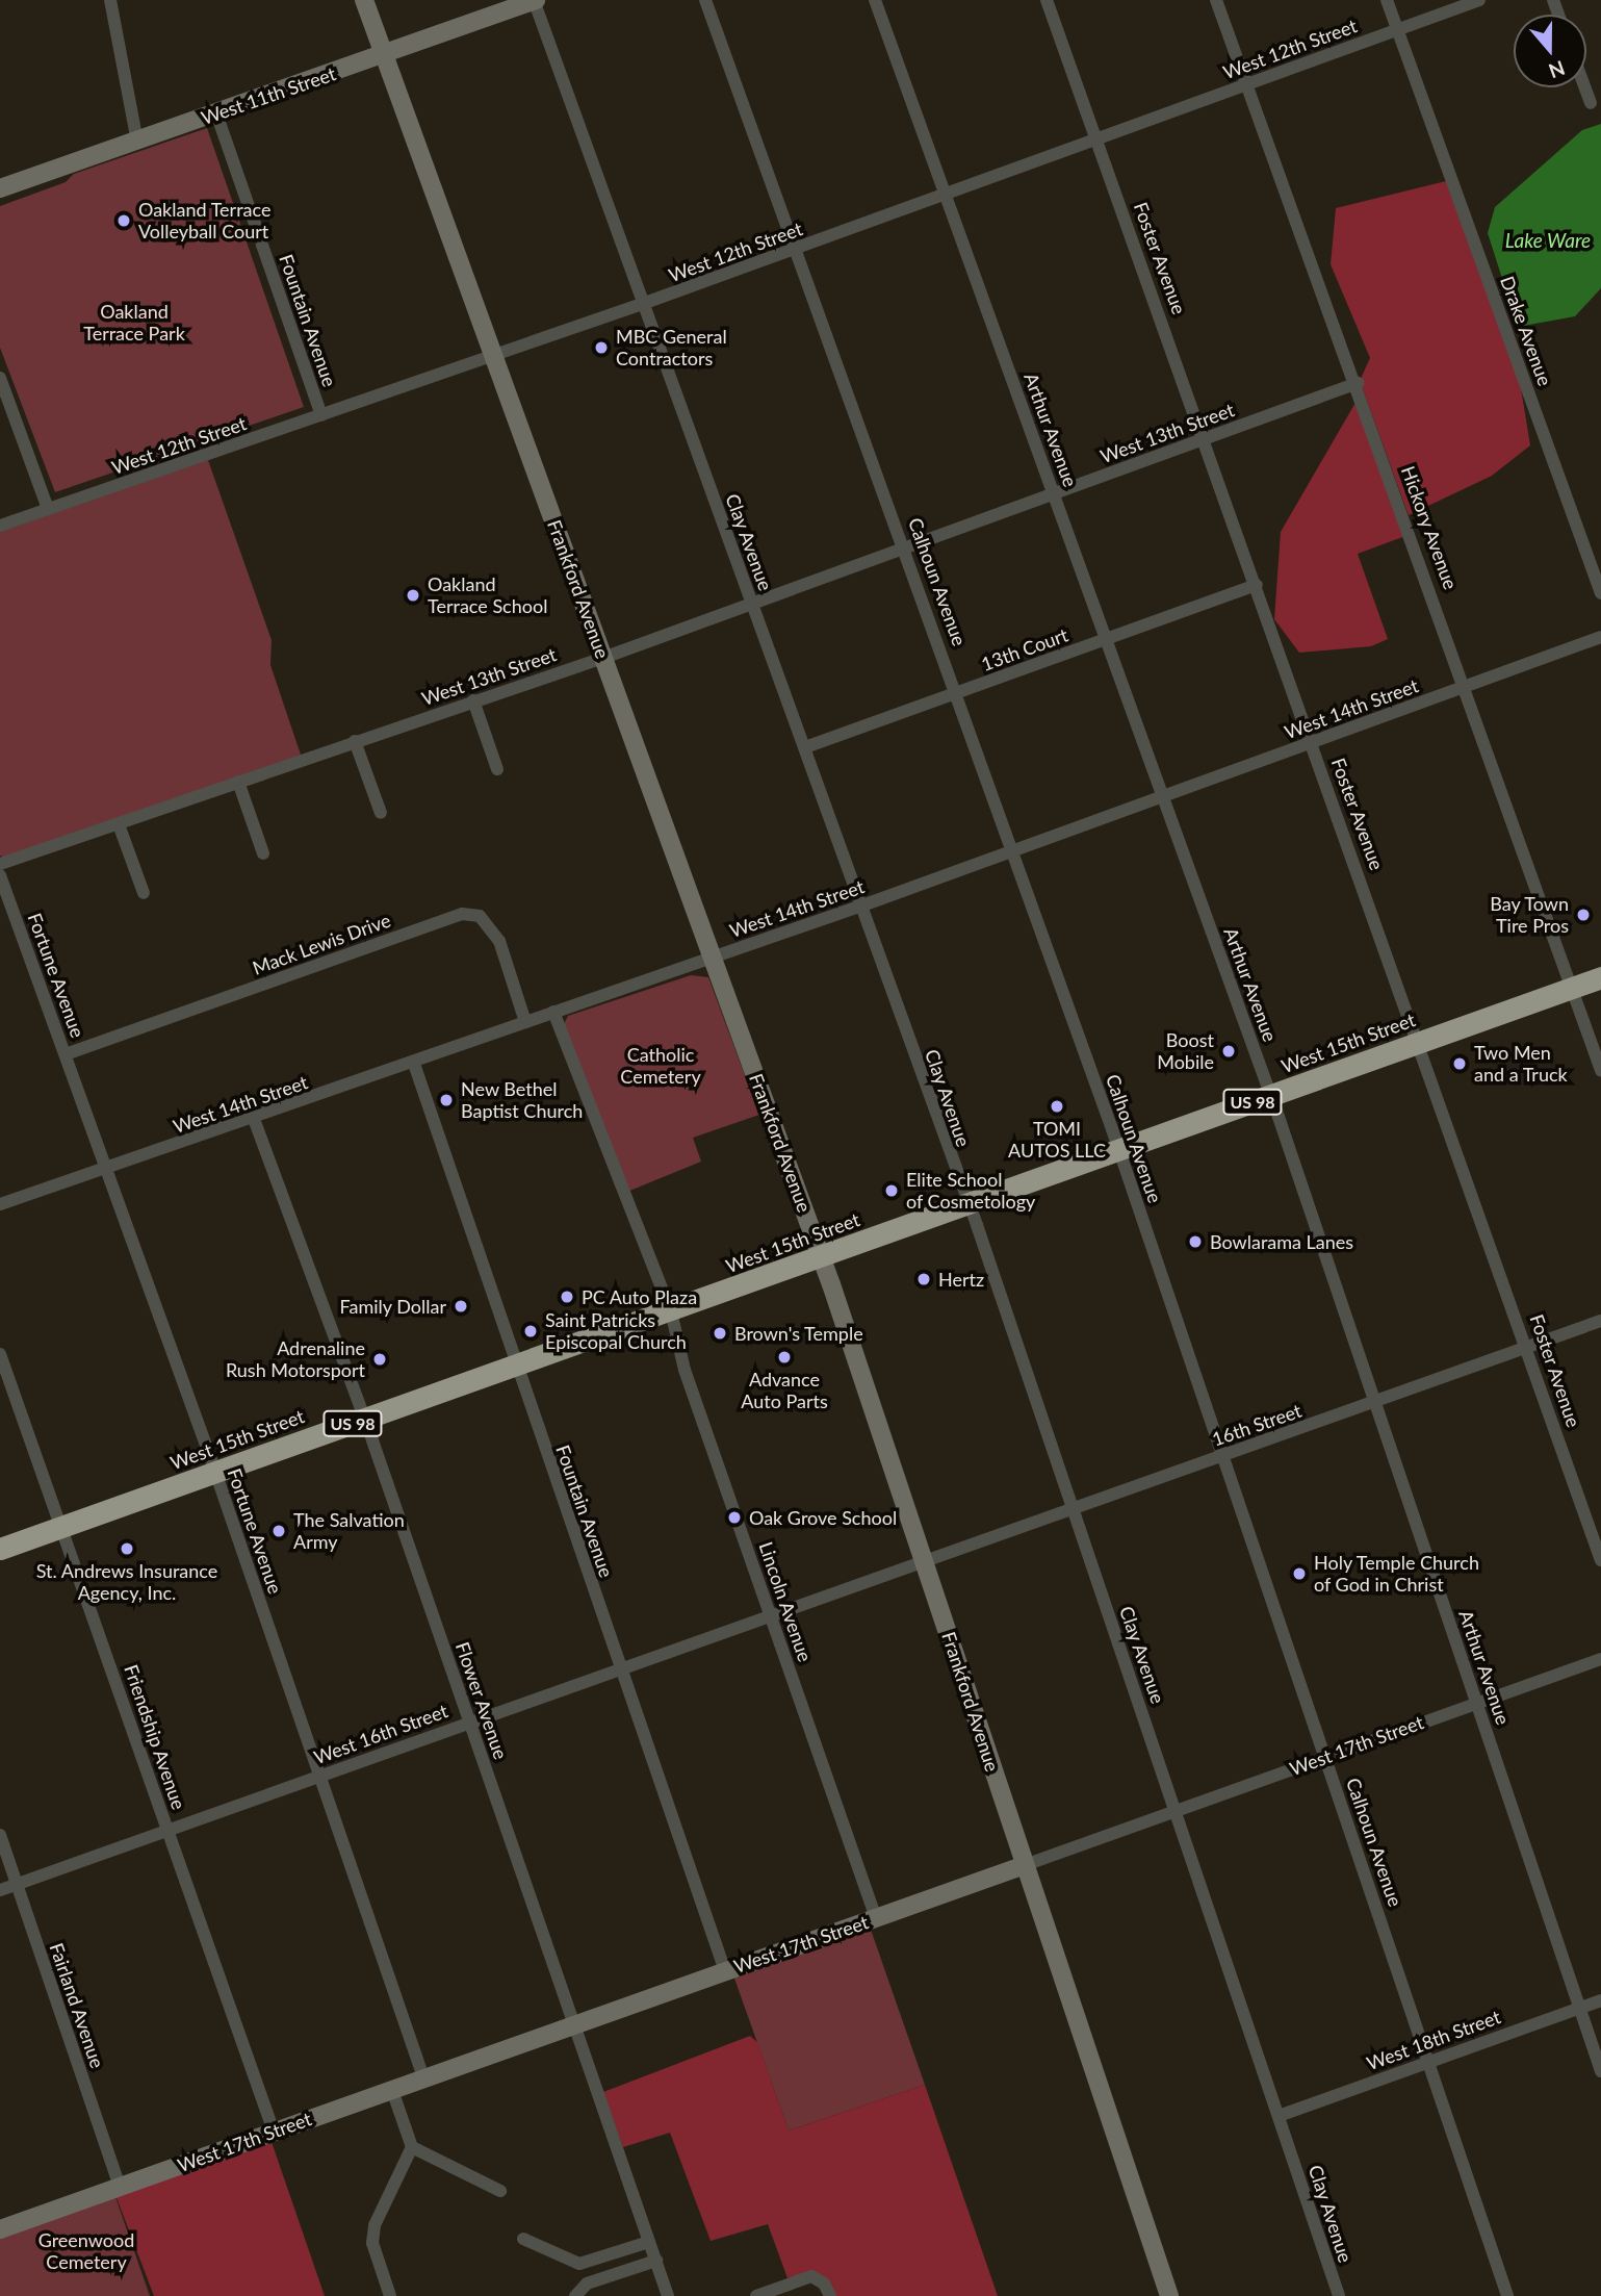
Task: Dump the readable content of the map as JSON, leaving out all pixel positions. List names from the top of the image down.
{
  "streets": {
    "highway": ["West 15th Street", "US 98"],
    "main road": ["West 11th Street", "Frankford Avenue", "West 17th Street"],
    "street": [
      "West 12th Street",
      "Foster Avenue",
      "Fountain Avenue",
      "Drake Avenue",
      "Arthur Avenue",
      "West 13th Street",
      "Hickory Avenue",
      "Clay Avenue",
      "Calhoun Avenue",
      "13th Court",
      "West 14th Street",
      "Mack Lewis Drive",
      "Fortune Avenue",
      "16th Street",
      "Lincoln Avenue",
      "Flower Avenue",
      "West 16th Street",
      "Friendship Avenue",
      "Fairland Avenue",
      "West 18th Street"
    ]
  },
  "crossings": [
    ["West 12th Street", "Foster Avenue"],
    ["West 12th Street", "Fountain Avenue"],
    ["West 12th Street", "Drake Avenue"],
    ["West 12th Street", "Arthur Avenue"],
    ["West 12th Street", "Hickory Avenue"],
    ["West 12th Street", "Clay Avenue"],
    ["West 12th Street", "Calhoun Avenue"],
    ["West 12th Street", "Frankford Avenue"],
    ["West 11th Street", "Fountain Avenue"],
    ["West 11th Street", "Clay Avenue"],
    ["West 11th Street", "Frankford Avenue"],
    ["Foster Avenue", "West 13th Street"],
    ["Foster Avenue", "13th Court"],
    ["Foster Avenue", "West 14th Street"],
    ["Foster Avenue", "West 15th Street"],
    ["Foster Avenue", "16th Street"],
    ["Fountain Avenue", "West 14th Street"],
    ["Fountain Avenue", "West 15th Street"],
    ["Fountain Avenue", "West 16th Street"],
    ["Fountain Avenue", "West 17th Street"],
    ["Arthur Avenue", "West 13th Street"],
    ["Arthur Avenue", "13th Court"],
    ["Arthur Avenue", "West 14th Street"],
    ["Arthur Avenue", "West 15th Street"],
    ["Arthur Avenue", "16th Street"],
    ["Arthur Avenue", "West 17th Street"],
    ["Arthur Avenue", "West 18th Street"],
    ["West 13th Street", "Hickory Avenue"],
    ["West 13th Street", "Clay Avenue"],
    ["West 13th Street", "Calhoun Avenue"],
    ["West 13th Street", "Frankford Avenue"],
    ["Hickory Avenue", "West 14th Street"],
    ["Hickory Avenue", "West 15th Street"],
    ["Clay Avenue", "13th Court"],
    ["Clay Avenue", "West 14th Street"],
    ["Clay Avenue", "West 15th Street"],
    ["Clay Avenue", "16th Street"],
    ["Clay Avenue", "West 17th Street"],
    ["Clay Avenue", "West 18th Street"],
    ["Calhoun Avenue", "13th Court"],
    ["Calhoun Avenue", "West 14th Street"],
    ["Calhoun Avenue", "West 15th Street"],
    ["Calhoun Avenue", "16th Street"],
    ["Calhoun Avenue", "West 17th Street"],
    ["Calhoun Avenue", "West 18th Street"],
    ["Frankford Avenue", "West 14th Street"],
    ["Frankford Avenue", "West 15th Street"],
    ["Frankford Avenue", "16th Street"],
    ["Frankford Avenue", "West 16th Street"],
    ["Frankford Avenue", "West 17th Street"],
    ["West 14th Street", "Mack Lewis Drive"],
    ["West 14th Street", "Fortune Avenue"],
    ["West 14th Street", "Lincoln Avenue"],
    ["West 14th Street", "Flower Avenue"],
    ["Mack Lewis Drive", "Fortune Avenue"],
    ["Fortune Avenue", "West 15th Street"],
    ["Fortune Avenue", "West 16th Street"],
    ["Fortune Avenue", "West 17th Street"],
    ["West 15th Street", "Lincoln Avenue"],
    ["West 15th Street", "Flower Avenue"],
    ["West 15th Street", "Friendship Avenue"],
    ["16th Street", "West 16th Street"],
    ["Lincoln Avenue", "West 16th Street"],
    ["Lincoln Avenue", "West 17th Street"],
    ["Flower Avenue", "West 16th Street"],
    ["Flower Avenue", "West 17th Street"],
    ["West 16th Street", "Friendship Avenue"],
    ["West 16th Street", "Fairland Avenue"],
    ["Friendship Avenue", "West 17th Street"],
    ["West 17th Street", "Fairland Avenue"]
  ],
  "water": ["Lake Ware"],
  "parks": ["Oakland Terrace Park", "Catholic Cemetery", "Greenwood Cemetery"],
  "places": [
    "Oakland Terrace Volleyball Court",
    "MBC General Contractors",
    "Oakland Terrace School",
    "Bay Town Tire Pros",
    "Boost Mobile",
    "Two Men and a Truck",
    "New Bethel Baptist Church",
    "TOMI AUTOS LLC",
    "Elite School of Cosmetology",
    "Bowlarama Lanes",
    "Hertz",
    "PC Auto Plaza",
    "Family Dollar",
    "Saint Patricks Episcopal Church",
    "Brown's Temple",
    "Advance Auto Parts",
    "Adrenaline Rush Motorsport",
    "Oak Grove School",
    "The Salvation Army",
    "St. Andrews Insurance Agency, Inc.",
    "Holy Temple Church of God in Christ"
  ],
  "north": "bottom"
}
